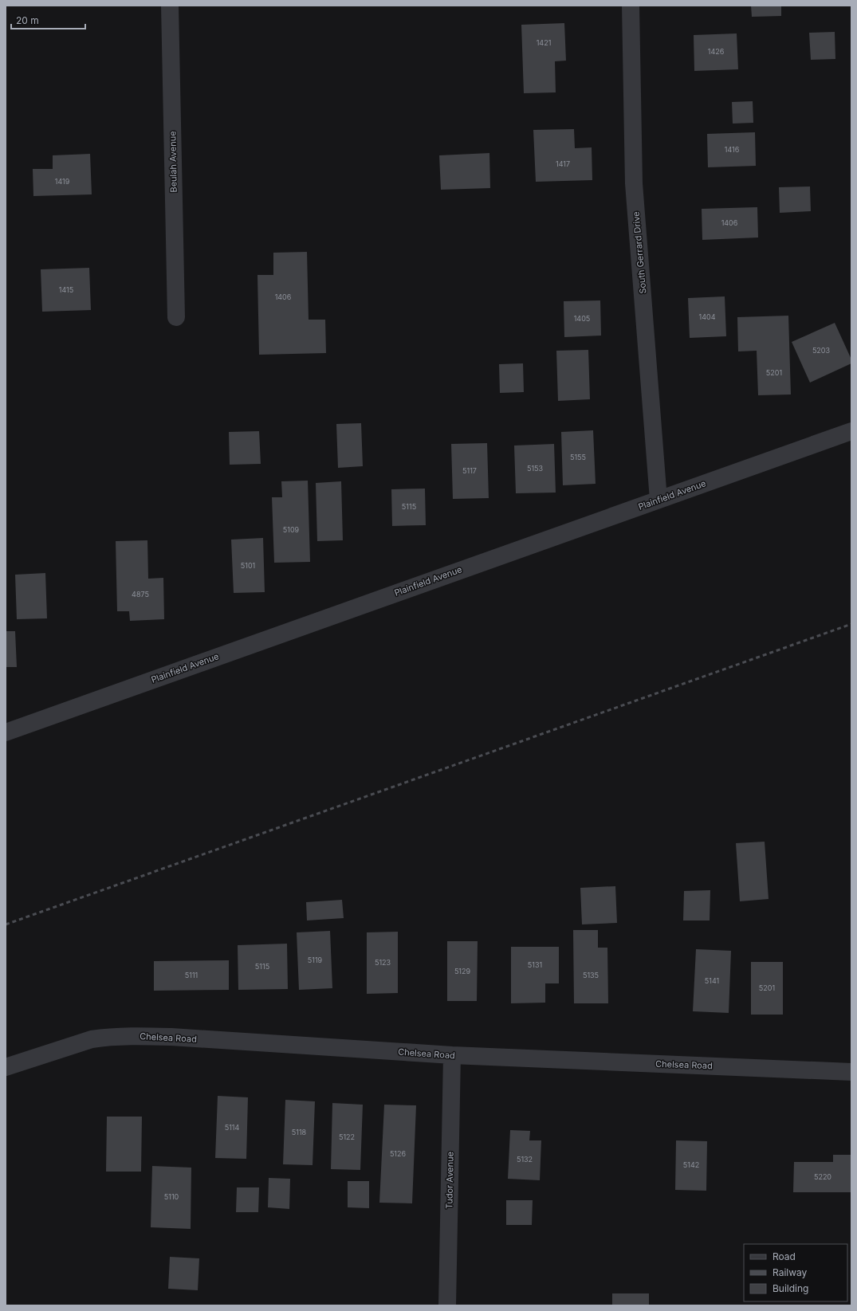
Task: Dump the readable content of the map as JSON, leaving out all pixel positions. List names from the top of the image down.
{
  "streets": {
    "street": [
      "Beulah Avenue",
      "South Gerrard Drive",
      "Plainfield Avenue",
      "Chelsea Road",
      "Tudor Avenue"
    ]
  },
  "crossings": [
    ["South Gerrard Drive", "Plainfield Avenue"],
    ["Chelsea Road", "Tudor Avenue"]
  ],
  "house_numbers": [
    "1421",
    "1426",
    "1416",
    "1417",
    "1419",
    "1406",
    "1415",
    "1406",
    "1404",
    "1405",
    "5203",
    "5201",
    "5155",
    "5153",
    "5117",
    "5115",
    "5109",
    "5101",
    "4875",
    "5119",
    "5123",
    "5131",
    "5115",
    "5129",
    "5111",
    "5135",
    "5141",
    "5201",
    "5114",
    "5118",
    "5122",
    "5126",
    "5132",
    "5142",
    "5220",
    "5110"
  ],
  "legend": ["Road", "Railway", "Building"],
  "scale_bar": "20 m"
}
